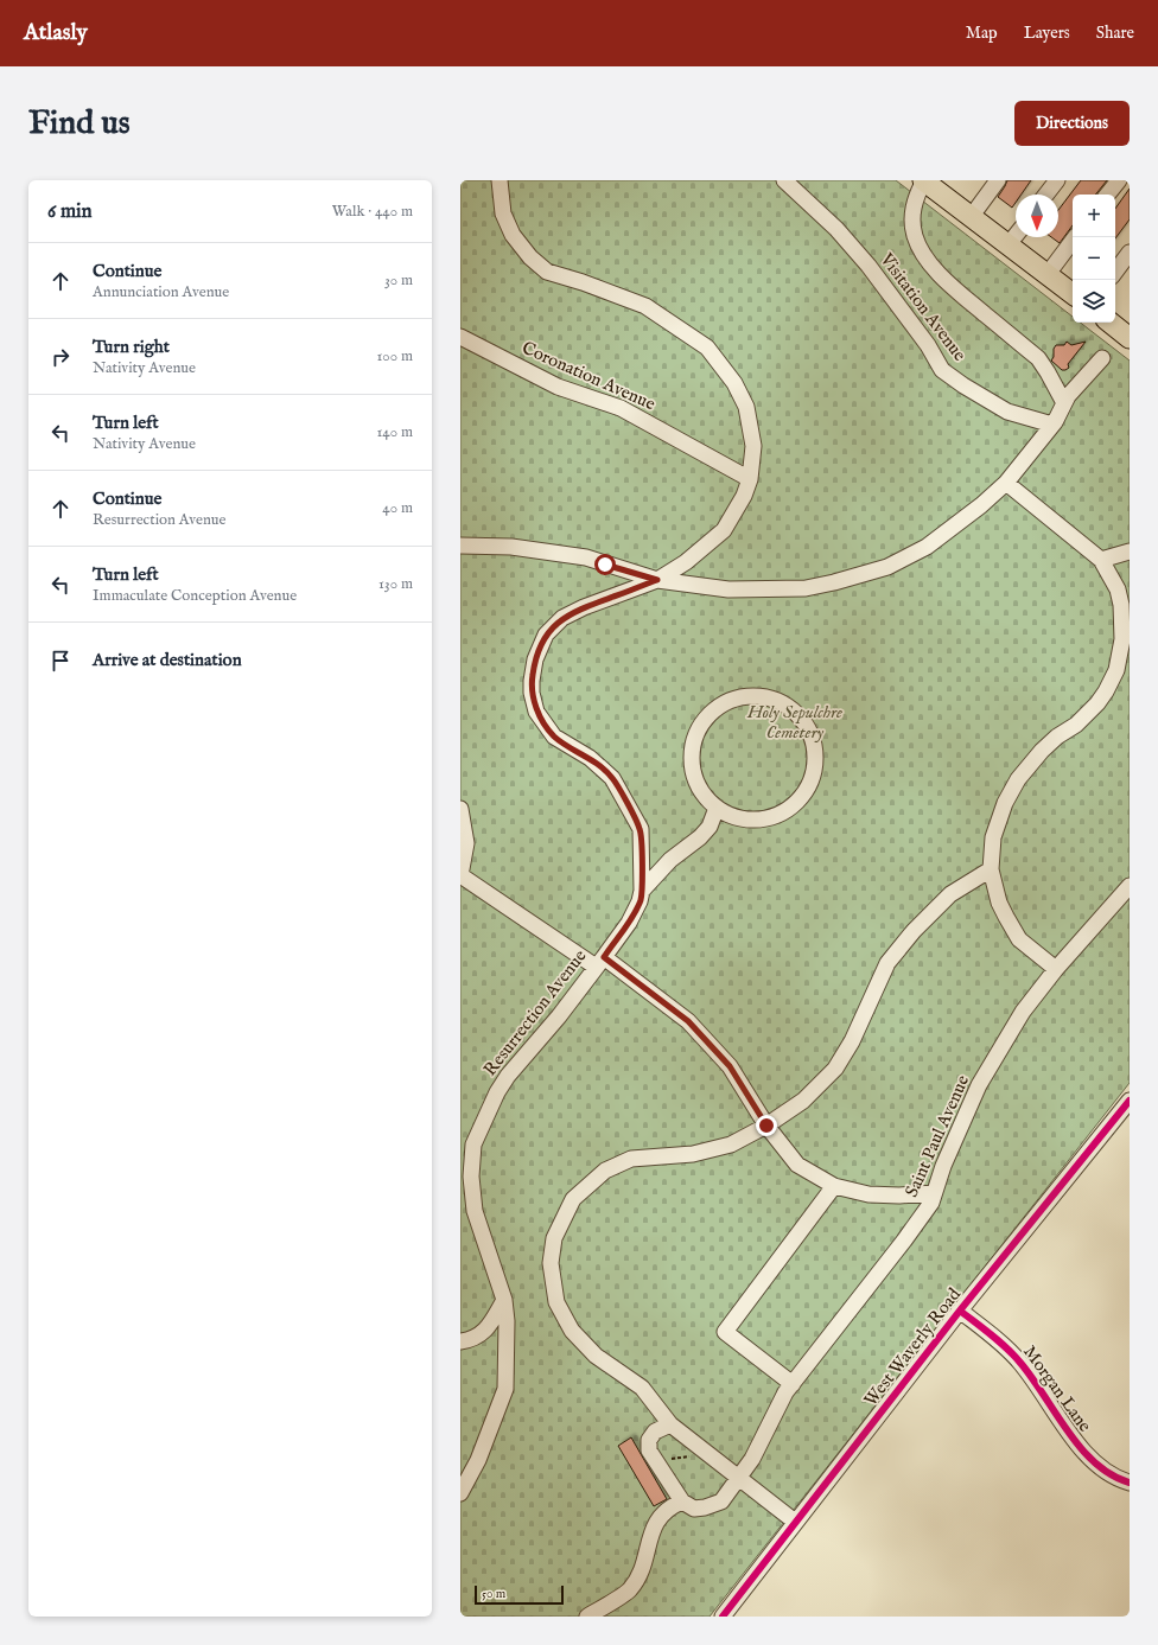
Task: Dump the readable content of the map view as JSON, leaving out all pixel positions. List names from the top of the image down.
{
  "streets": {
    "street": [
      "Visitation Avenue",
      "Coronation Avenue",
      "Resurrection Avenue",
      "Saint Paul Avenue",
      "West Waverly Road",
      "Morgan Lane"
    ]
  },
  "crossings": [
    ["West Waverly Road", "Morgan Lane"]
  ],
  "parks": ["Holy Sepulchre Cemetery"],
  "scale_bar": "50 m",
  "north": "bottom",
  "page": {
    "header": "Atlasly",
    "nav": ["Map", "Layers", "Share"],
    "buttons": "Directions",
    "title": "Find us",
    "heading": ["6 min", "Walk · 440 m"],
    "map_buttons": ["+", "−"],
    "list": [
      ["Continue", "Annunciation Avenue", "30 m"],
      ["Turn right", "Nativity Avenue", "100 m"],
      ["Turn left", "Nativity Avenue", "140 m"],
      ["Continue", "Resurrection Avenue", "40 m"],
      ["Turn left", "Immaculate Conception Avenue", "130 m"],
      "Arrive at destination"
    ],
    "scale": "50 m"
  }
}
